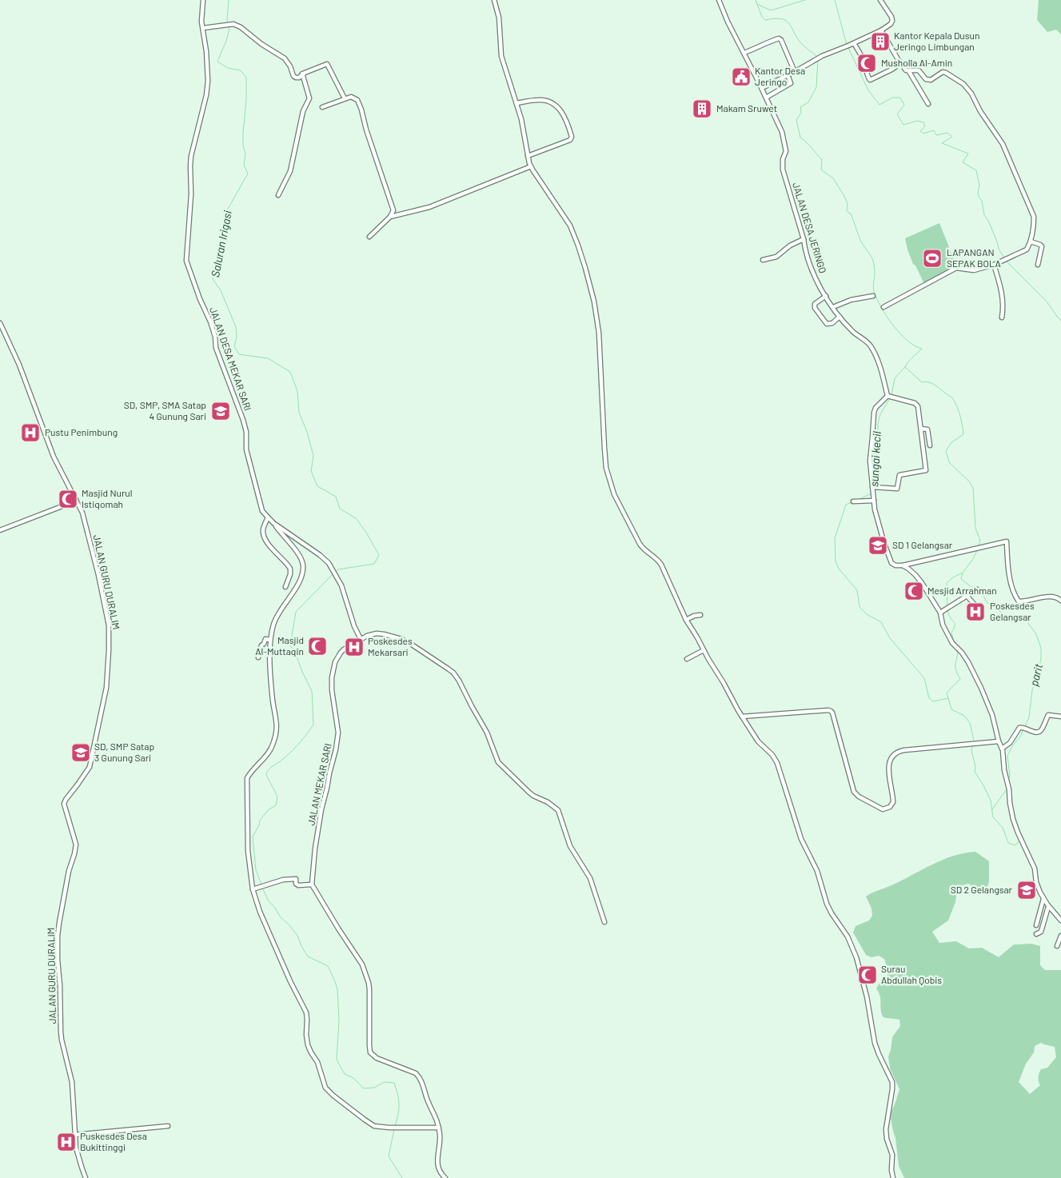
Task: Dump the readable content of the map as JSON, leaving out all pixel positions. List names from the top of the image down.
{
  "streets": {
    "street": [
      "JALAN DESA JERINGO",
      "JALAN DESA MEKAR SARI",
      "JALAN GURU DURALIM",
      "JALAN MEKAR SARI"
    ]
  },
  "crossings": [
    ["JALAN DESA MEKAR SARI", "JALAN MEKAR SARI"]
  ],
  "water": ["Saluran Irigasi", "sungai kecil", "parit"],
  "places": {
    "building": ["Kantor Kepala Dusun Jeringo Limbungan", "Makam Sruwet"],
    "mosque": [
      "Musholla Al-Amin",
      "Masjid Nurul Istiqomah",
      "Mesjid Arrahman",
      "Masjid Al-Muttaqin",
      "Surau Abdullah Qobis"
    ],
    "public building": ["Kantor Desa Jeringo"],
    "sports": ["LAPANGAN SEPAK BOLA"],
    "school or university": [
      "SD, SMP, SMA Satap 4 Gunung Sari",
      "SD 1 Gelangsar",
      "SD, SMP Satap 3 Gunung Sari",
      "SD 2 Gelangsar"
    ],
    "hospital": [
      "Pustu Penimbung",
      "Poskesdes Gelangsar",
      "Poskesdes Mekarsari",
      "Puskesdes Desa Bukittinggi"
    ]
  }
}
